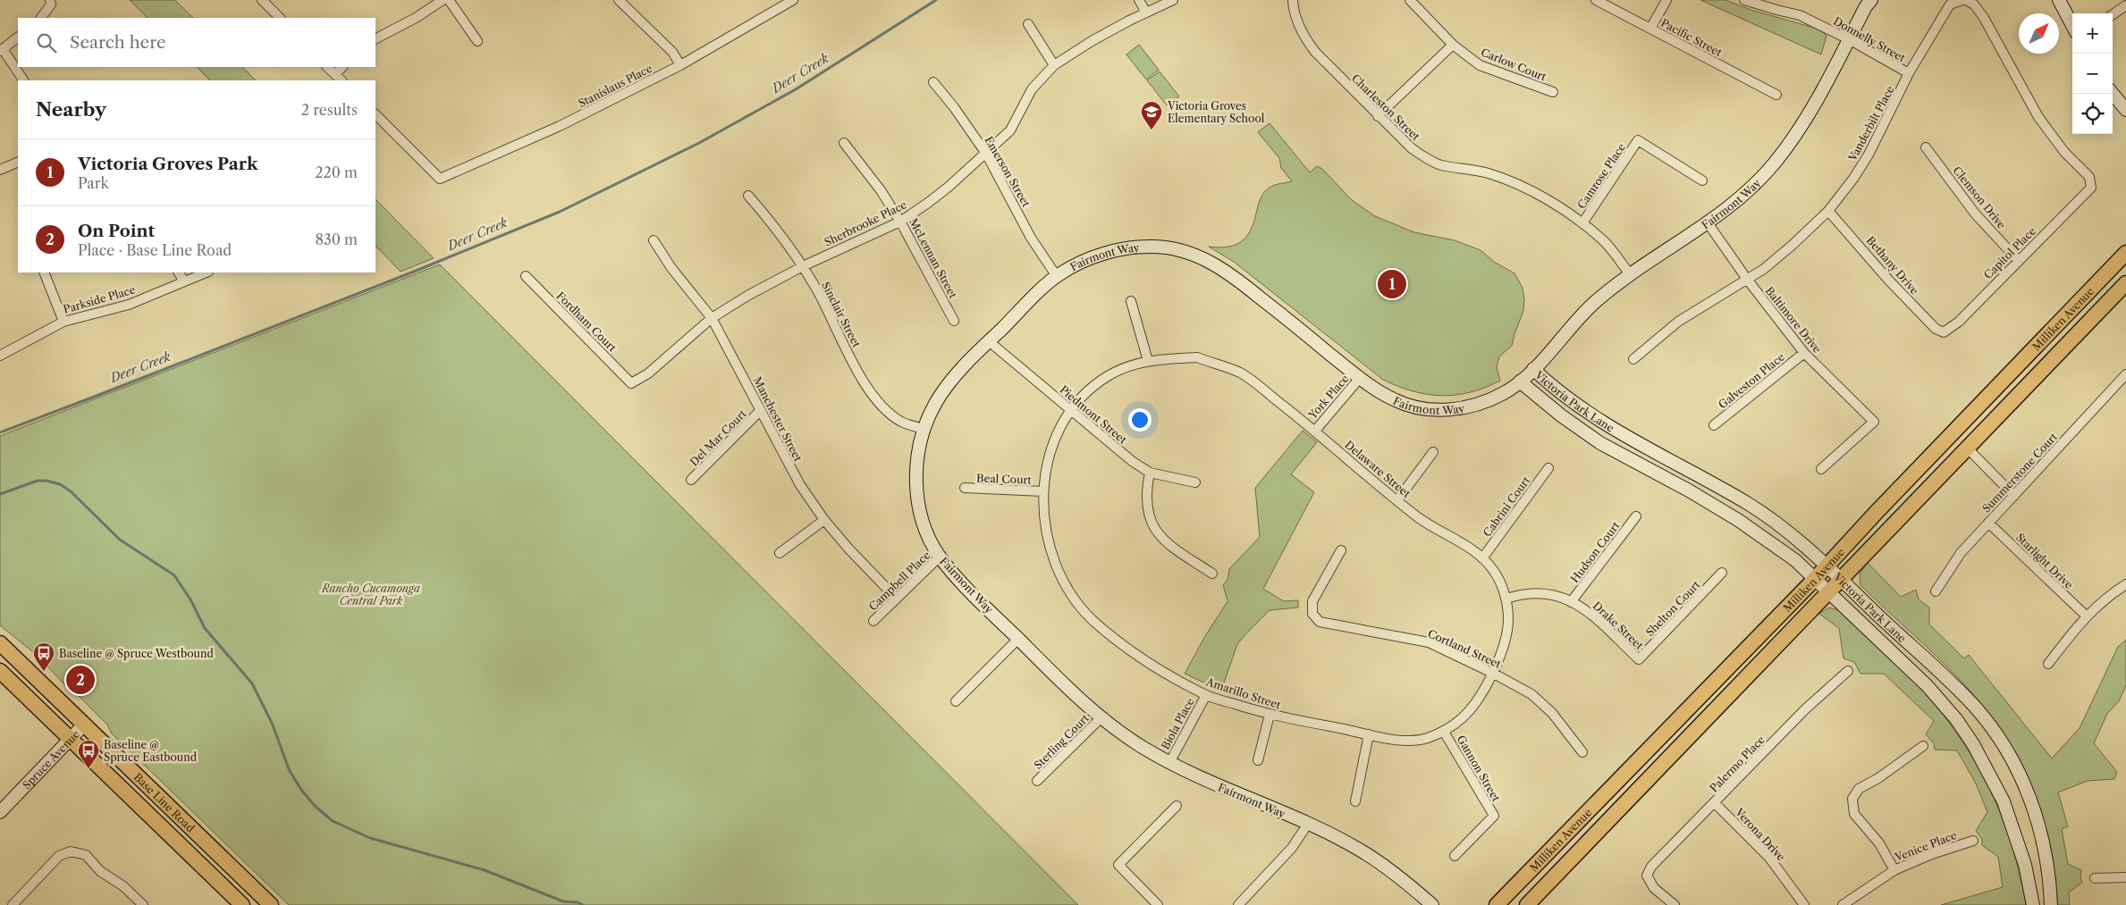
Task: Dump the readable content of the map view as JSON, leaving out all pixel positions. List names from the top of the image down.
{
  "streets": {
    "main road": ["Milliken Avenue", "Base Line Road"],
    "street": [
      "Pacific Street",
      "Donnelly Street",
      "Carlow Court",
      "Stanislaus Place",
      "Charleston Street",
      "Vanderbilt Place",
      "Emerson Street",
      "Camrose Place",
      "Clemson Drive",
      "Fairmont Way",
      "Sherbrooke Place",
      "Capitol Place",
      "McLennan Street",
      "Bethany Drive",
      "Parkside Place",
      "Sinclair Street",
      "Baltimore Drive",
      "Fordham Court",
      "Galveston Place",
      "York Place",
      "Victoria Park Lane",
      "Piedmont Street",
      "Manchester Street",
      "Del Mar Court",
      "Delaware Street",
      "Summerstone Court",
      "Beal Court",
      "Cabrini Court",
      "Hudson Court",
      "Starlight Drive",
      "Campbell Place",
      "Shelton Court",
      "Drake Street",
      "Cortland Street",
      "Amarillo Street",
      "Biola Place",
      "Sterling Court",
      "Spruce Avenue",
      "Palermo Place",
      "Gannon Street",
      "Verona Drive",
      "Venice Place"
    ]
  },
  "crossings": [
    ["Donnelly Street", "Vanderbilt Place"],
    ["Donnelly Street", "Fairmont Way"],
    ["Charleston Street", "Camrose Place"],
    ["Charleston Street", "Fairmont Way"],
    ["Vanderbilt Place", "Capitol Place"],
    ["Vanderbilt Place", "Bethany Drive"],
    ["Vanderbilt Place", "Baltimore Drive"],
    ["Emerson Street", "Fairmont Way"],
    ["Emerson Street", "Sherbrooke Place"],
    ["Clemson Drive", "Capitol Place"],
    ["Fairmont Way", "Sinclair Street"],
    ["Fairmont Way", "Baltimore Drive"],
    ["Fairmont Way", "York Place"],
    ["Fairmont Way", "Victoria Park Lane"],
    ["Fairmont Way", "Piedmont Street"],
    ["Fairmont Way", "Campbell Place"],
    ["Fairmont Way", "Biola Place"],
    ["Fairmont Way", "Sterling Court"],
    ["Sherbrooke Place", "McLennan Street"],
    ["Sherbrooke Place", "Sinclair Street"],
    ["Sherbrooke Place", "Fordham Court"],
    ["Sherbrooke Place", "Manchester Street"],
    ["Capitol Place", "Bethany Drive"],
    ["Milliken Avenue", "Victoria Park Lane"],
    ["Baltimore Drive", "Galveston Place"],
    ["York Place", "Delaware Street"],
    ["Piedmont Street", "Delaware Street"],
    ["Piedmont Street", "Amarillo Street"],
    ["Manchester Street", "Del Mar Court"],
    ["Manchester Street", "Campbell Place"],
    ["Delaware Street", "Cabrini Court"],
    ["Delaware Street", "Drake Street"],
    ["Delaware Street", "Cortland Street"],
    ["Delaware Street", "Amarillo Street"],
    ["Summerstone Court", "Starlight Drive"],
    ["Beal Court", "Amarillo Street"],
    ["Hudson Court", "Drake Street"],
    ["Shelton Court", "Drake Street"],
    ["Cortland Street", "Amarillo Street"],
    ["Amarillo Street", "Biola Place"],
    ["Amarillo Street", "Gannon Street"],
    ["Spruce Avenue", "Base Line Road"],
    ["Palermo Place", "Verona Drive"]
  ],
  "water": ["Deer Creek"],
  "parks": ["Rancho Cucamonga Central Park"],
  "places": {
    "school or university": ["Victoria Groves Elementary School"],
    "bus stop": ["Baseline @ Spruce Westbound", "Baseline @ Spruce Eastbound"]
  },
  "north": "top right",
  "page": {
    "map_buttons": ["+", "−"],
    "search": "Search here",
    "heading": ["Nearby", "2 results"],
    "list": [
      {
        "mark": "1",
        "name": "Victoria Groves Park",
        "note": "Park",
        "value": "220 m"
      },
      {
        "mark": "2",
        "name": "On Point",
        "note": "Place · Base Line Road",
        "value": "830 m"
      }
    ],
    "pins": ["1", "2"]
  }
}
